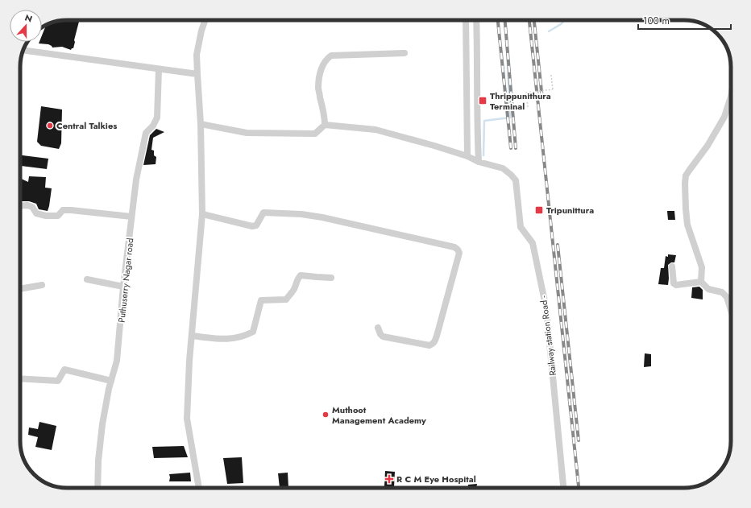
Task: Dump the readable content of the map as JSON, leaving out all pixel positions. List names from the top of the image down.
{
  "streets": {
    "street": ["Puthuserry Nagar road", "Railway station Road -"]
  },
  "places": {
    "transit": ["Thrippunithura Terminal", "Tripunittura"],
    "other": ["Central Talkies", "Muthoot Management Academy"],
    "health": ["R C M Eye Hospital"]
  },
  "scale_bar": "100 m",
  "north": "top"
}
